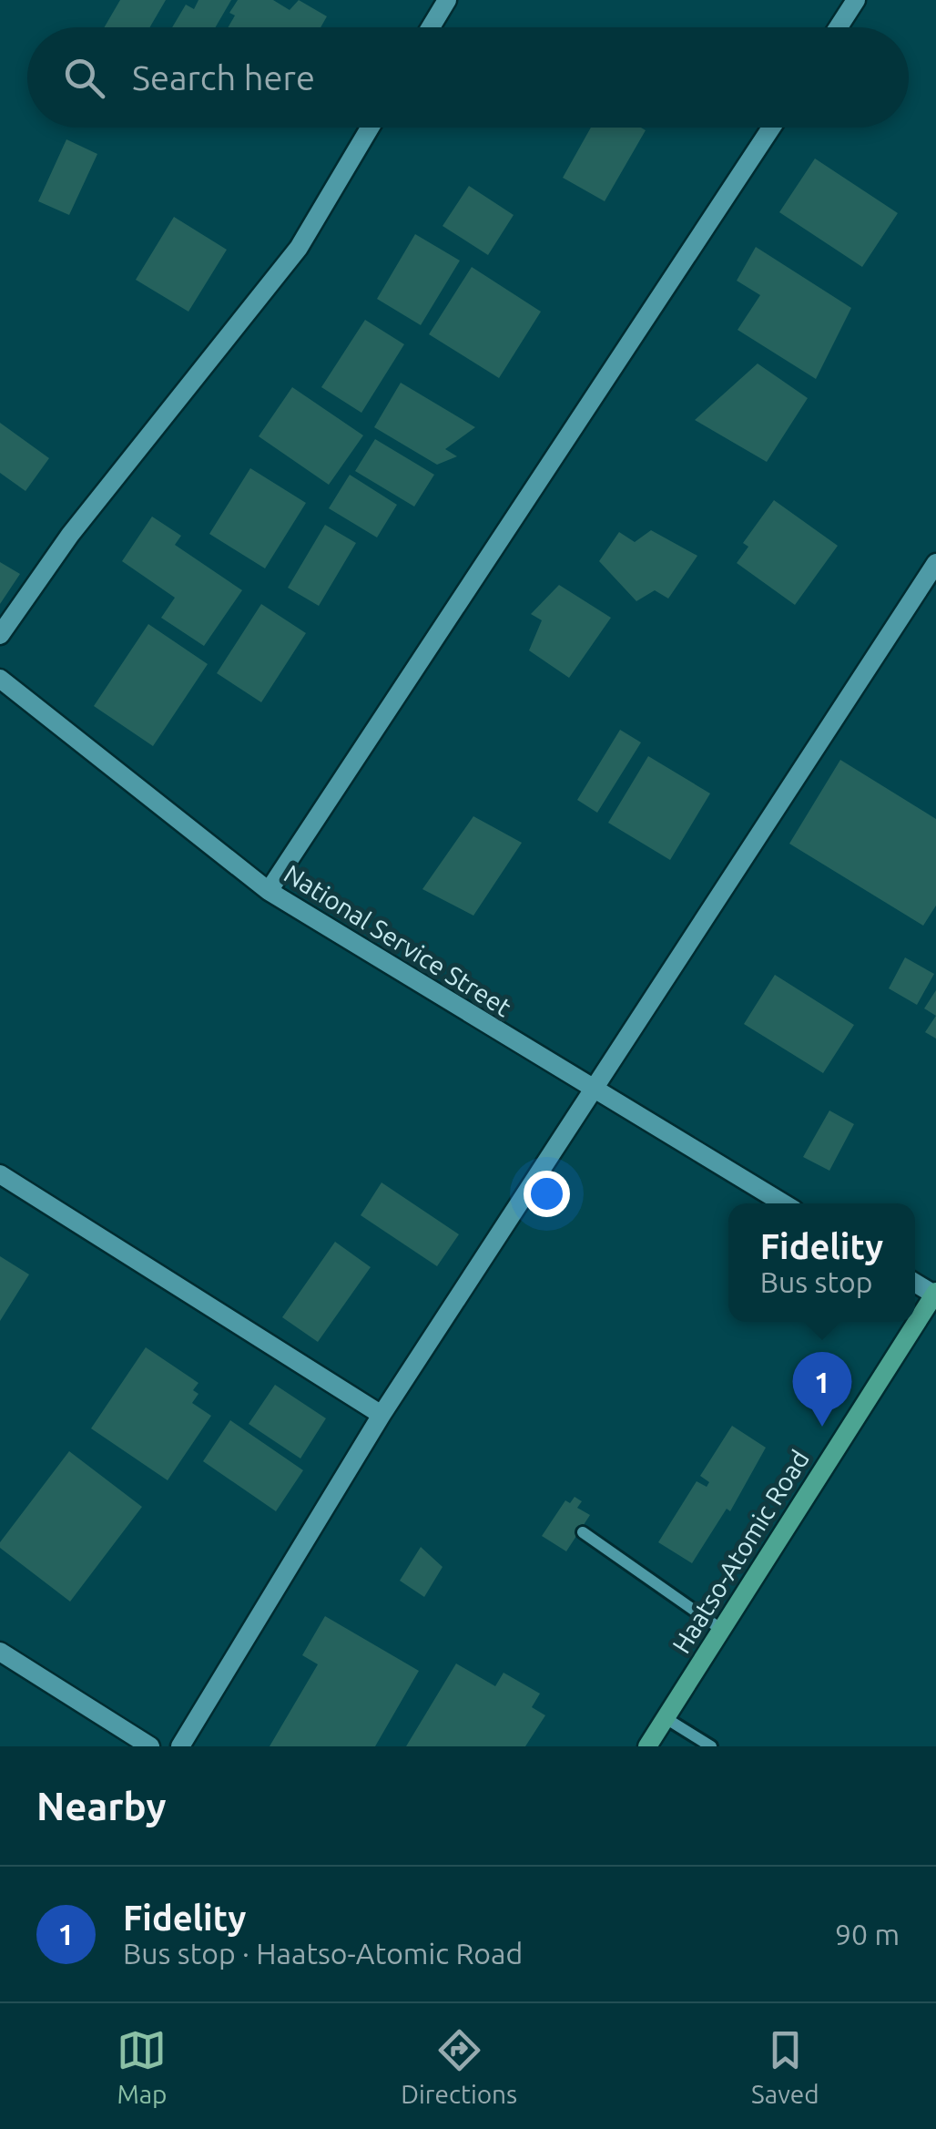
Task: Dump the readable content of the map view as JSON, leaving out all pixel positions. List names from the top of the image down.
{
  "streets": {
    "main road": ["Haatso-Atomic Road"],
    "street": ["National Service Street"]
  },
  "page": {
    "search": "Search here",
    "popup": ["Fidelity", "Bus stop"],
    "pins": "1",
    "heading": "Nearby",
    "list": [
      {
        "mark": "1",
        "name": "Fidelity",
        "note": "Bus stop · Haatso-Atomic Road",
        "value": "90 m"
      }
    ],
    "nav": ["Map", "Directions", "Saved"]
  }
}
